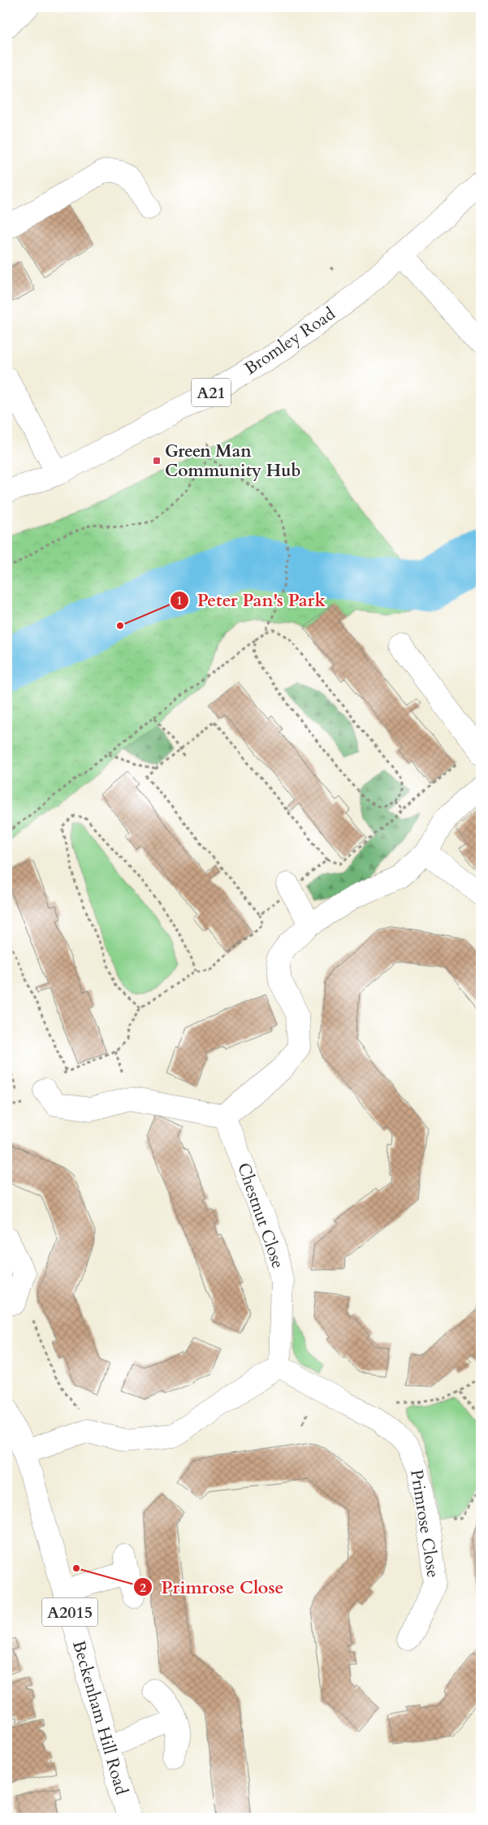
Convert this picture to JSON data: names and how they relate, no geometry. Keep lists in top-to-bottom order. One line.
{"streets":{"street":["Bromley Road","A21","Chestnut Close","Primrose Close","A2015","Beckenham Hill Road"]},"crossings":[["Chestnut Close","Primrose Close"]],"places":{"transit":["Green Man Community Hub"],"other":["Peter Pan's Park","Primrose Close"]}}
